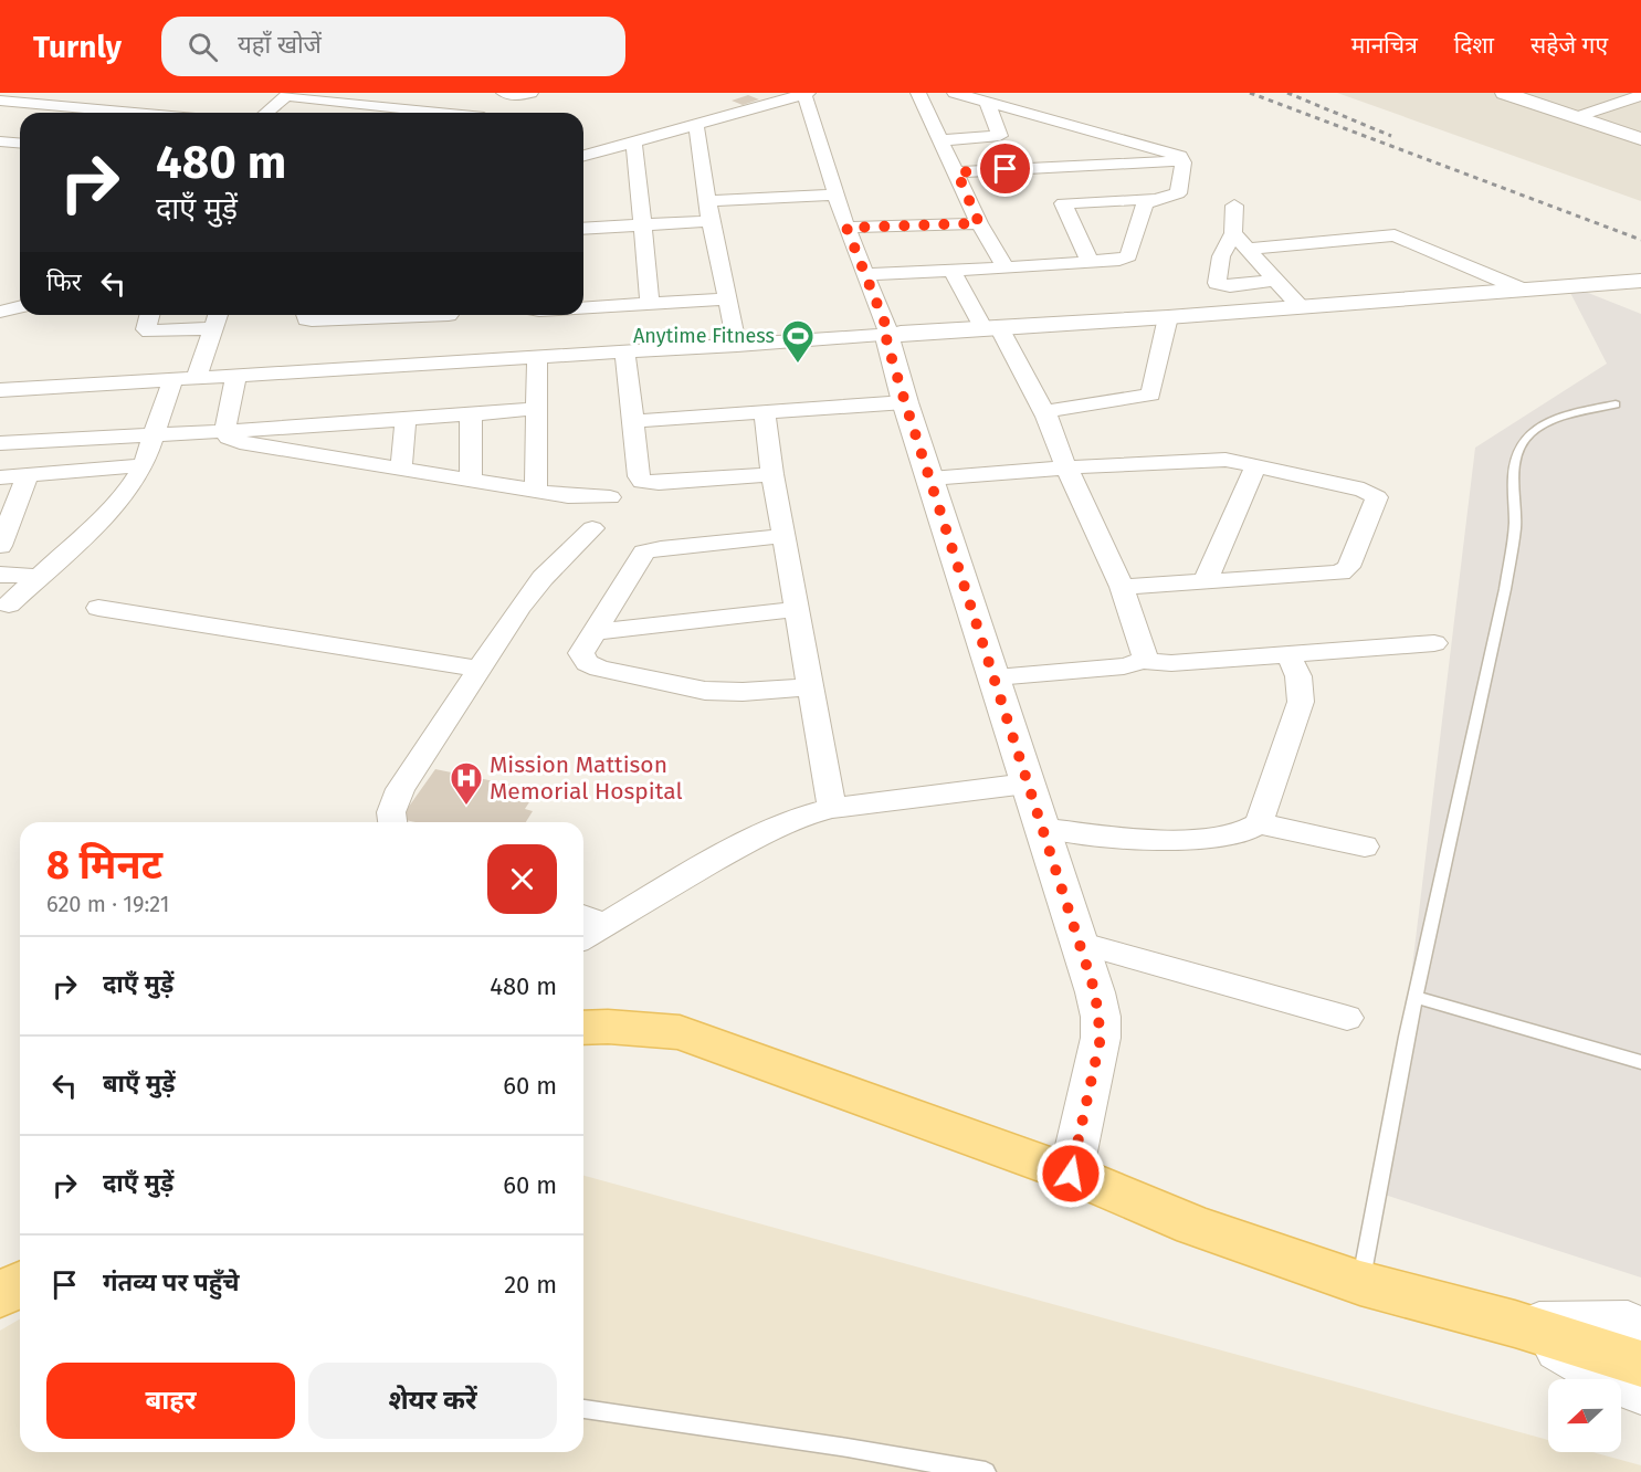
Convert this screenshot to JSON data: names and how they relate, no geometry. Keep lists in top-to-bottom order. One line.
{"places":{"sports":["Anytime Fitness"],"hospital":["Mission Mattison Memorial Hospital"]},"north":"left","page":{"header":"Turnly","search":"यहाँ खोजें","nav":["मानचित्र","दिशा","सहेजे गए"],"turn":["480 m","दाएँ मुड़ें"],"then":"फिर","heading":["8 मिनट","620 m · 19:21"],"list":[{"name":"दाएँ मुड़ें","value":"480 m"},{"name":"बाएँ मुड़ें","value":"60 m"},{"name":"दाएँ मुड़ें","value":"60 m"},{"name":"गंतव्य पर पहुँचे","value":"20 m"}],"buttons":["बाहर","शेयर करें"]}}
